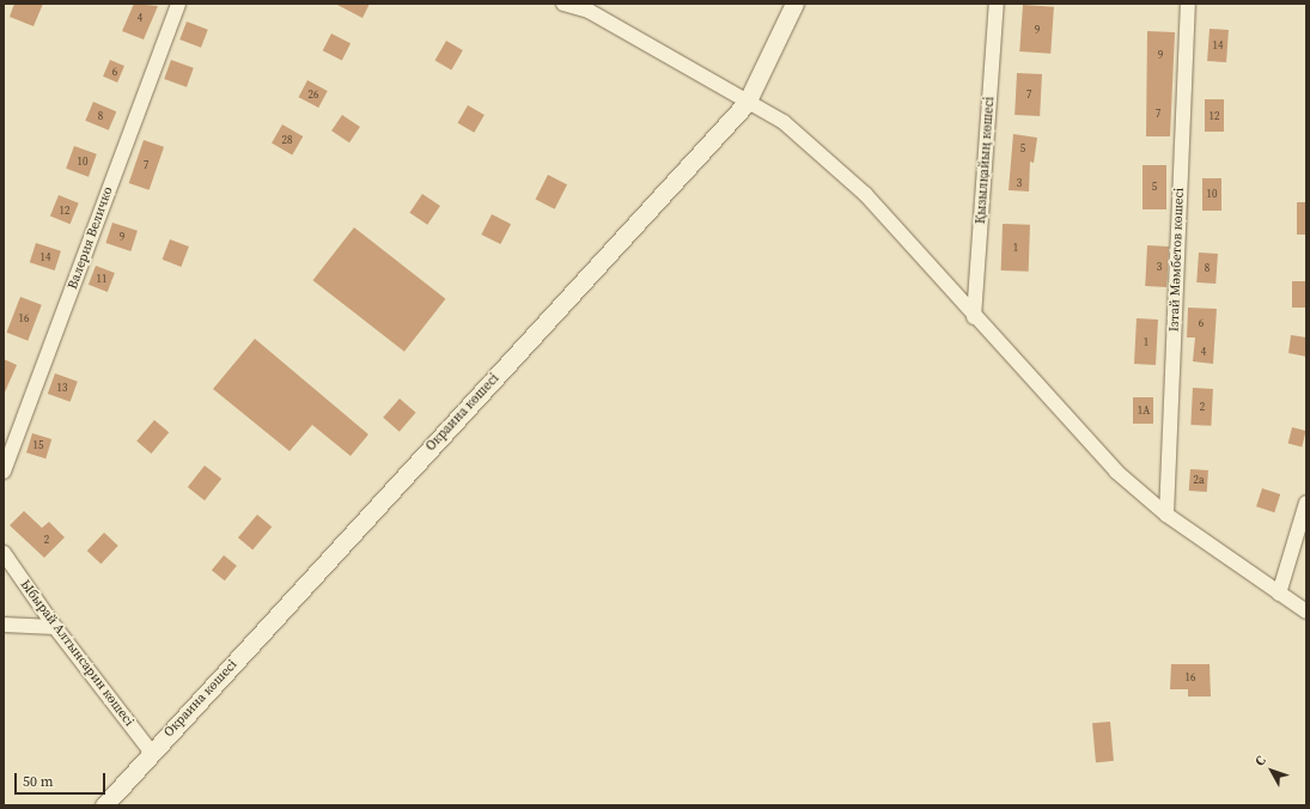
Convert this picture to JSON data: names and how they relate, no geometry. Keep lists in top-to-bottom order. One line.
{"streets":{"street":["Қызылқайың көшесі","Валерия Величко","Ізтай Мәмбетов көшесі","Окраина көшесі","Ыбырай Алтынсарин көшесі"]},"crossings":[["Окраина көшесі","Ыбырай Алтынсарин көшесі"]],"house_numbers":["4","9","14","9","6","26","7","7","8","12","28","5","10","7","3","5","10","12","9","1","14","3","8","11","16","6","1","4","13","2","1А","15","2а","2","16"],"scale_bar":"50 m","north":"top left"}
